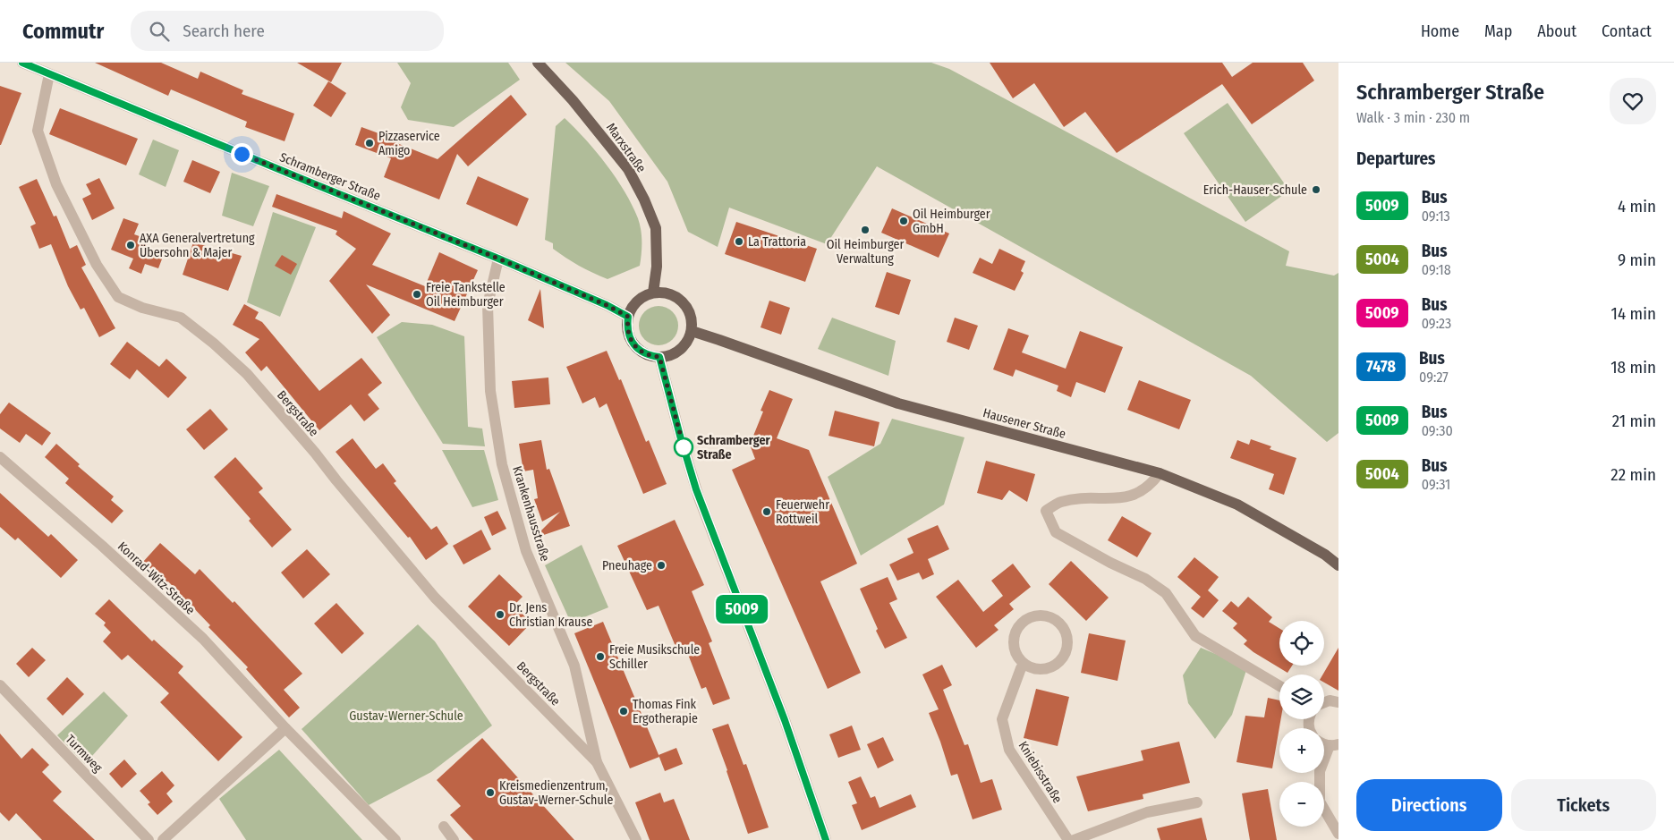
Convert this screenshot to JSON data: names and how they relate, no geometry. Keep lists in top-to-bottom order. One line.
{"streets":{"main road":["Marxstraße","Hausener Straße"],"street":["Schramberger Straße","Bergstraße","Krankenhausstraße","Konrad-Witz-Straße","Turmweg","Kniebisstraße"]},"crossings":[["Marxstraße","Schramberger Straße"],["Marxstraße","Hausener Straße"],["Schramberger Straße","Bergstraße"],["Schramberger Straße","Hausener Straße"],["Schramberger Straße","Krankenhausstraße"],["Bergstraße","Krankenhausstraße"]],"parks":["Gustav-Werner-Schule"],"places":["Pizzaservice Amigo","Erich-Hauser-Schule","Oil Heimburger GmbH","Oil Heimburger Verwaltung","La Trattoria","AXA Generalvertretung Übersohn & Majer","Freie Tankstelle Oil Heimburger","Schramberger Straße","Feuerwehr Rottweil","Pneuhage","Dr. Jens Christian Krause","Freie Musikschule Schiller","Thomas Fink Ergotherapie","Kreismedienzentrum, Gustav-Werner-Schule"],"lines":["bus line 5009"],"page":{"header":"Commutr","search":"Search here","nav":["Home","Map","About","Contact"],"on_map":"5009","heading":[["Schramberger Straße","Walk · 3 min · 230 m"],"Departures"],"list":[{"mark":"5009","name":"Bus","note":"09:13","value":"4 min"},{"mark":"5004","name":"Bus","note":"09:18","value":"9 min"},{"mark":"5009","name":"Bus","note":"09:23","value":"14 min"},{"mark":"7478","name":"Bus","note":"09:27","value":"18 min"},{"mark":"5009","name":"Bus","note":"09:30","value":"21 min"},{"mark":"5004","name":"Bus","note":"09:31","value":"22 min"}],"map_buttons":["+","−"],"buttons":["Directions","Tickets"]}}
